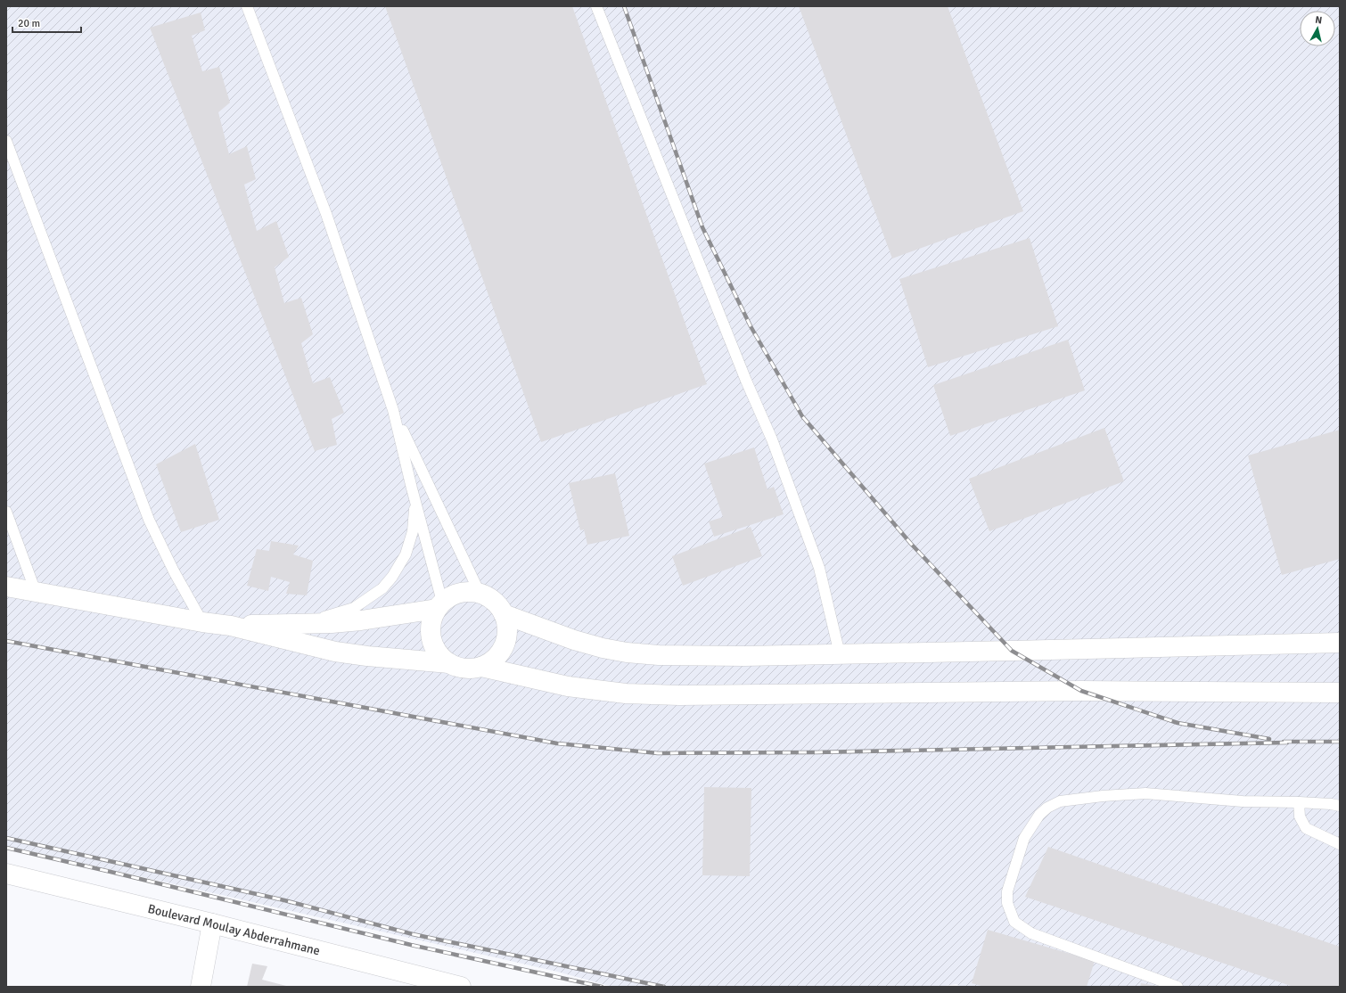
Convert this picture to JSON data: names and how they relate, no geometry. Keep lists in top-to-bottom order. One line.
{"streets":{"street":["Boulevard Moulay Abderrahmane"]},"scale_bar":"20 m","north":"top"}
